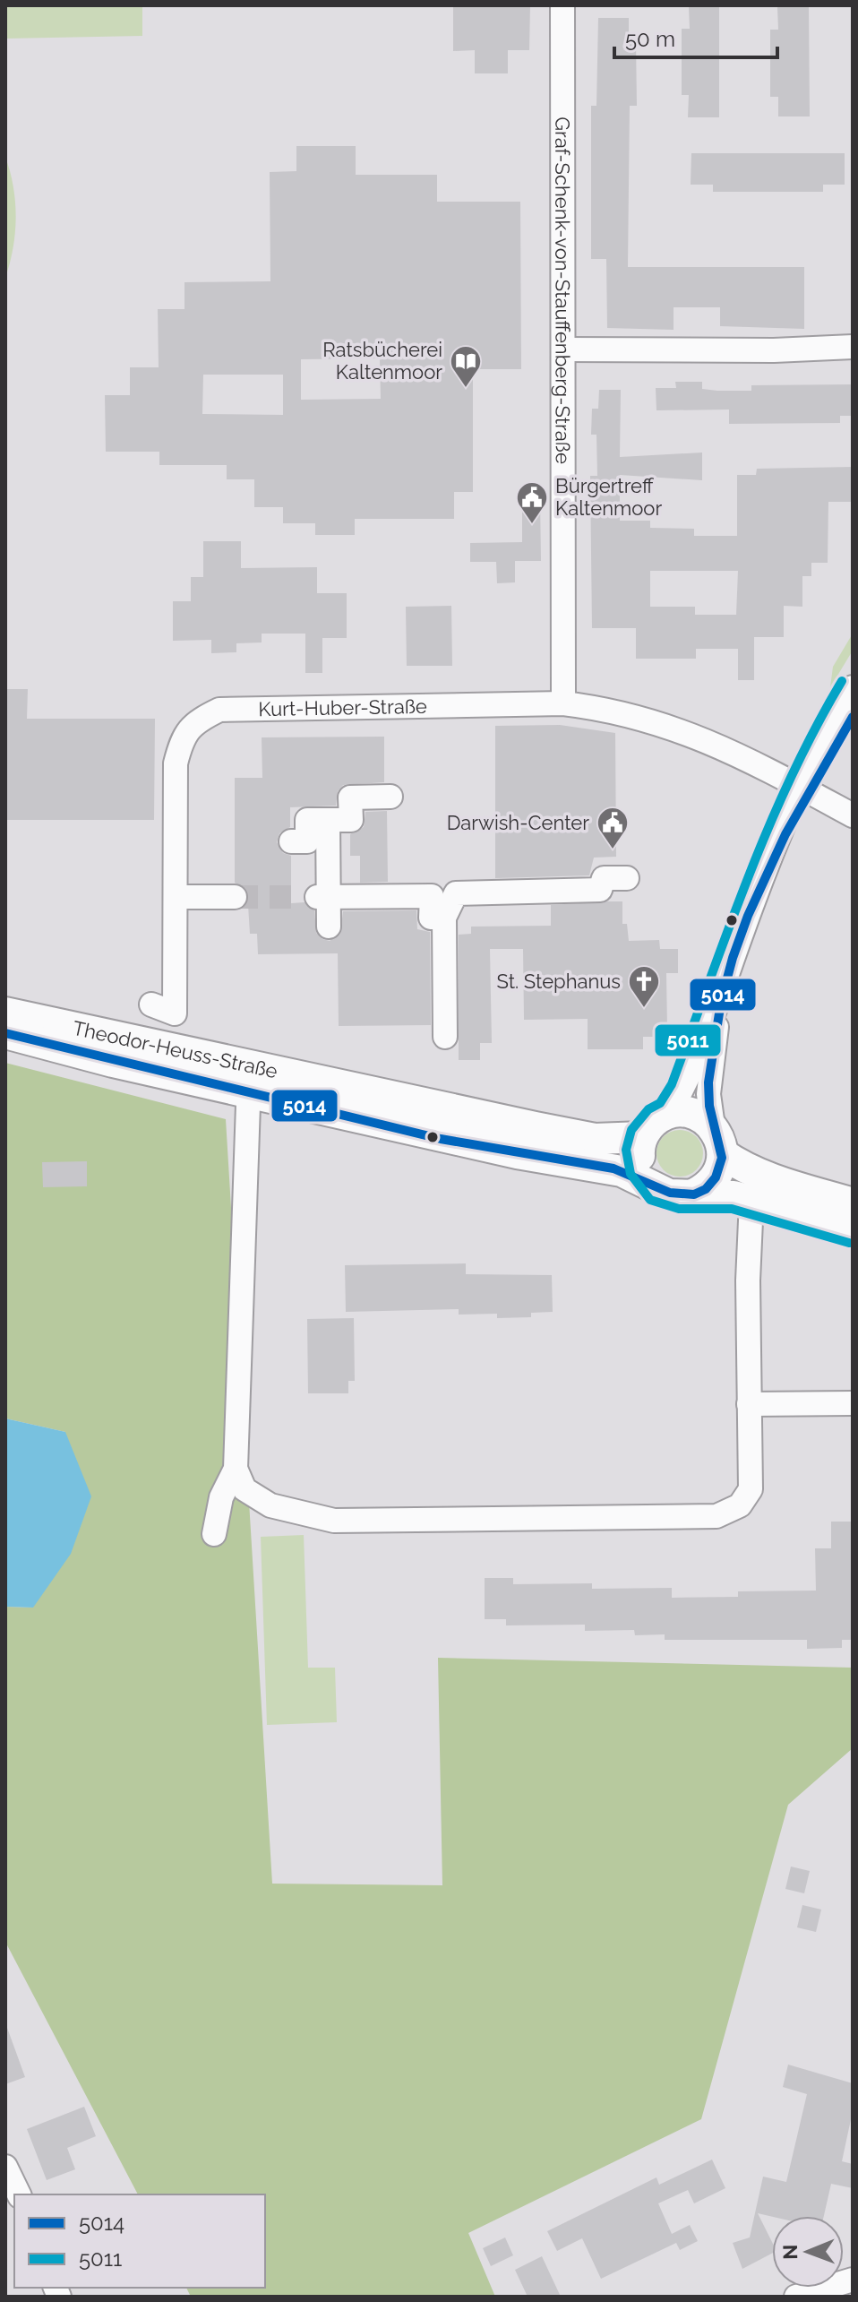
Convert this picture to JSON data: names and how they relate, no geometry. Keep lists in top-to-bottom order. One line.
{"streets":{"main road":["Theodor-Heuss-Straße"],"street":["Graf-Schenk-von-Stauffenberg-Straße","Kurt-Huber-Straße"]},"crossings":[["Graf-Schenk-von-Stauffenberg-Straße","Kurt-Huber-Straße"]],"places":{"library":["Ratsbücherei Kaltenmoor"],"public building":["Bürgertreff Kaltenmoor","Darwish-Center"],"church":["St. Stephanus"]},"lines":["transit line 5011","transit line 5014"],"legend":["5014","5011"],"scale_bar":"50 m","north":"left"}
